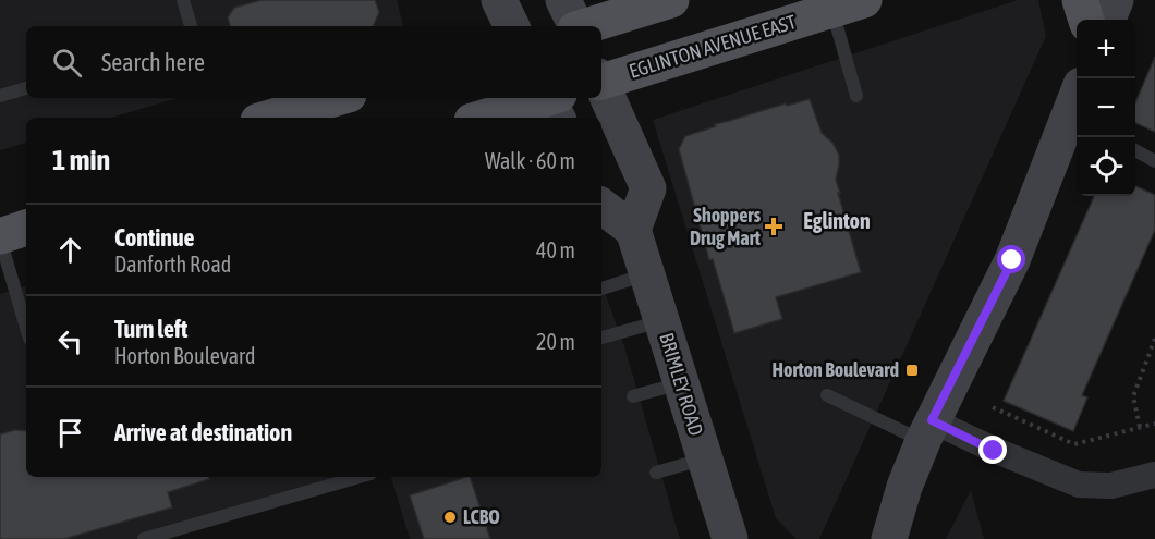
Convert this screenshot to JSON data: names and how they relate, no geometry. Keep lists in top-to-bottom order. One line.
{"streets":{"main road":["EGLINTON AVENUE EAST","BRIMLEY ROAD"]},"districts":["Eglinton"],"places":{"health":["Shoppers Drug Mart"],"transit":["Horton Boulevard"],"other":["LCBO"]},"page":{"map_buttons":["+","−"],"search":"Search here","heading":["1 min","Walk · 60 m"],"list":[["Continue","Danforth Road","40 m"],["Turn left","Horton Boulevard","20 m"],"Arrive at destination"]}}
